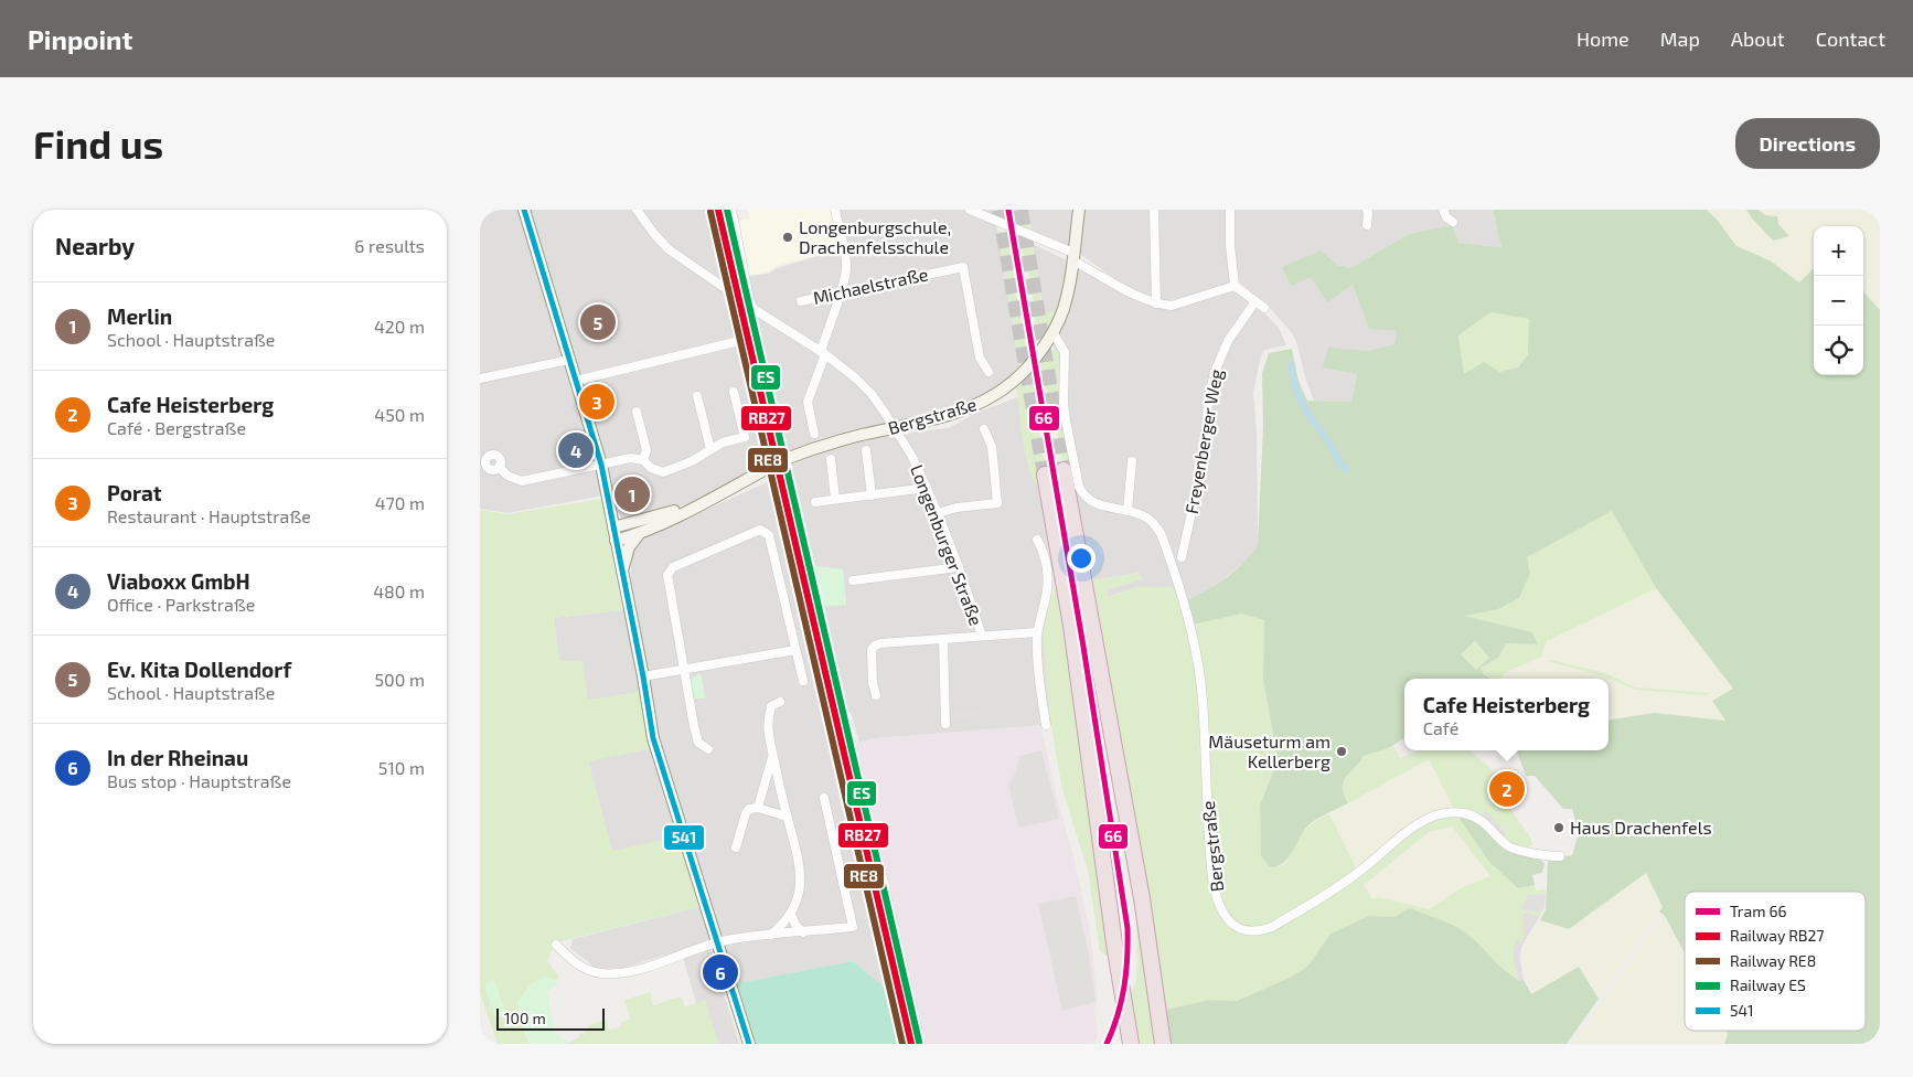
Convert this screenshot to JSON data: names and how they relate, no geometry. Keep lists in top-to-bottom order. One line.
{"streets":{"main road":["Bergstraße"],"street":["Michaelstraße","Freyenberger Weg","Longenburger Straße"]},"crossings":[["Bergstraße","Longenburger Straße"]],"places":["Longenburgschule, Drachenfelsschule","Mäuseturm am Kellerberg","Haus Drachenfels"],"lines":["tram line 66","rail line RB27","rail line ES","transit line 541","rail line RE8"],"legend":["Tram 66","Railway RB27","Railway RE8","Railway ES","541"],"scale_bar":"100 m","page":{"header":"Pinpoint","nav":["Home","Map","About","Contact"],"buttons":"Directions","title":"Find us","heading":["Nearby","6 results"],"map_buttons":["+","−"],"list":[{"mark":"1","name":"Merlin","note":"School · Hauptstraße","value":"420 m"},{"mark":"2","name":"Cafe Heisterberg","note":"Café · Bergstraße","value":"450 m"},{"mark":"3","name":"Porat","note":"Restaurant · Hauptstraße","value":"470 m"},{"mark":"4","name":"Viaboxx GmbH","note":"Office · Parkstraße","value":"480 m"},{"mark":"5","name":"Ev. Kita Dollendorf","note":"School · Hauptstraße","value":"500 m"},{"mark":"6","name":"In der Rheinau","note":"Bus stop · Hauptstraße","value":"510 m"}],"pins":["5","3","4","1","2","6"],"popup":["Cafe Heisterberg","Café"],"scale":"100 m"}}
